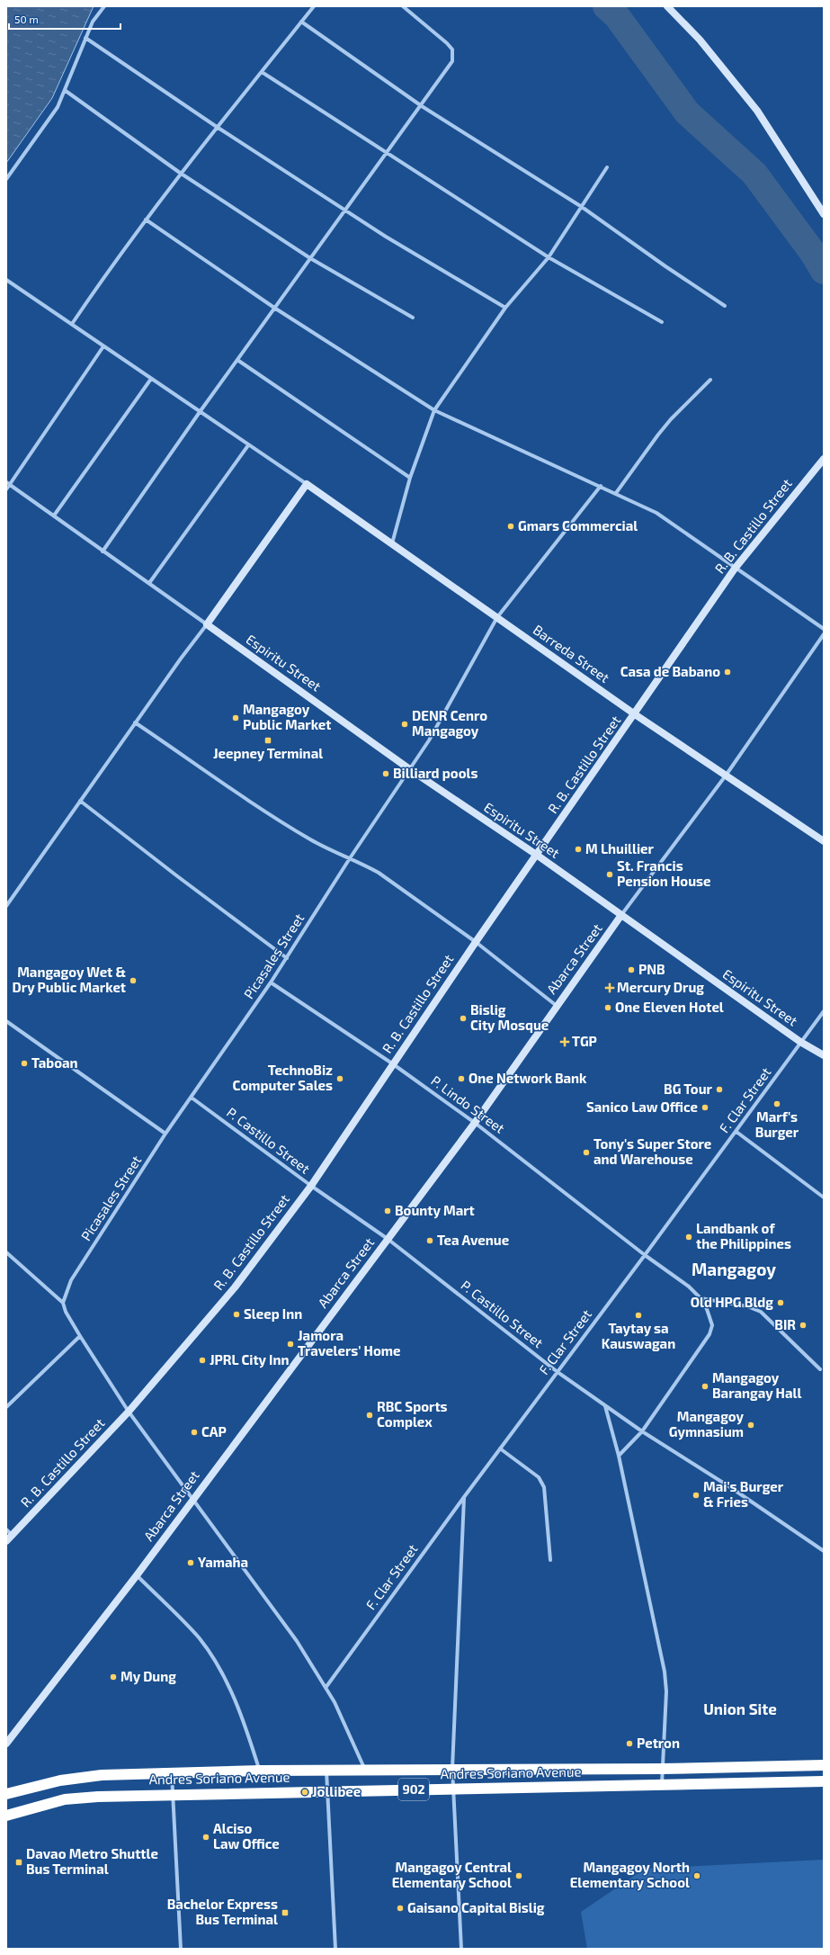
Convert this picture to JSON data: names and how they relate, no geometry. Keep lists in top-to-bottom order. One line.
{"streets":{"highway":["Andres Soriano Avenue","902"],"street":["R. B. Castillo Street","Barreda Street","Espiritu Street","Picasales Street","Abarca Street","F. Clar Street","P. Lindo Street","P. Castillo Street"]},"crossings":[["R. B. Castillo Street","Barreda Street"],["R. B. Castillo Street","Espiritu Street"],["R. B. Castillo Street","P. Lindo Street"],["R. B. Castillo Street","P. Castillo Street"],["Barreda Street","Picasales Street"],["Espiritu Street","Picasales Street"],["Espiritu Street","Abarca Street"],["Espiritu Street","F. Clar Street"],["Picasales Street","P. Lindo Street"],["Picasales Street","P. Castillo Street"],["Abarca Street","P. Lindo Street"],["Abarca Street","P. Castillo Street"],["F. Clar Street","P. Lindo Street"],["F. Clar Street","P. Castillo Street"],["P. Lindo Street","P. Castillo Street"]],"districts":["Mangagoy","Union Site"],"places":{"other":["Gmars Commercial","Casa de Babano","Mangagoy Public Market","DENR Cenro Mangagoy","Billiard pools","M Lhuillier","St. Francis Pension House","PNB","Mangagoy Wet & Dry Public Market","One Eleven Hotel","Bislig City Mosque","Taboan","TechnoBiz Computer Sales","One Network Bank","BG Tour","Marf's Burger","Sanico Law Office","Tony's Super Store and Warehouse","Bounty Mart","Landbank of the Philippines","Tea Avenue","Old HPG Bldg","Sleep Inn","Taytay sa Kauswagan","BIR","Jamora Travelers' Home","JPRL City Inn","Mangagoy Barangay Hall","RBC Sports Complex","Mangagoy Gymnasium","CAP","Mai's Burger & Fries","Yamaha","My Dung","Petron","Jollibee","Alciso Law Office","Mangagoy Central Elementary School","Mangagoy North Elementary School","Gaisano Capital Bislig"],"transit":["Jeepney Terminal","Davao Metro Shuttle Bus Terminal","Bachelor Express Bus Terminal"],"health":["Mercury Drug","TGP"]},"scale_bar":"50 m"}
